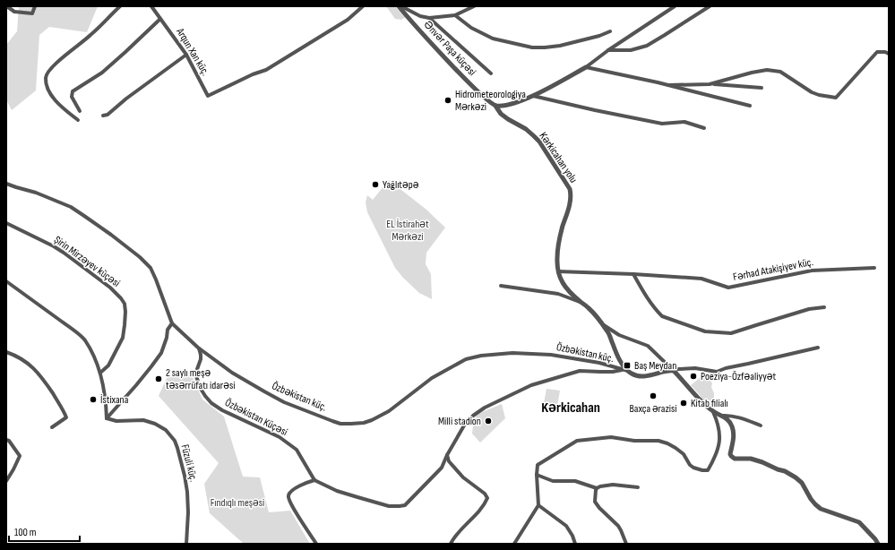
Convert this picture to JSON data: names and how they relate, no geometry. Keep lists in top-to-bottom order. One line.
{"streets":{"street":["Ənvər Paşa küçəsi","Arqun Xan küç.","Kərkicahan yolu","Şirin Mirzəyev küçəsi","Fərhad Atakişiyev küç.","Özbəkistan küç.","Özbəkistan Küçəsi","Füzuli küç."]},"crossings":[["Ənvər Paşa küçəsi","Kərkicahan yolu"],["Kərkicahan yolu","Fərhad Atakişiyev küç."],["Kərkicahan yolu","Özbəkistan küç."],["Özbəkistan küç.","Özbəkistan Küçəsi"]],"districts":["Kərkicahan"],"parks":["EL İstirahət Mərkəzi","Fındıqlı meşəsi"],"places":{"other":["Hidrometeorologiya Mərkəzi","Yağlıtəpə","Poeziya-Özfəaliyyət","2 saylı meşə təsərrüfatı idarəsi","Baxça ərazisi","İstixana","Kitab filialı","Milli stadion"],"transit":["Baş Meydan"]},"scale_bar":"100 m"}
